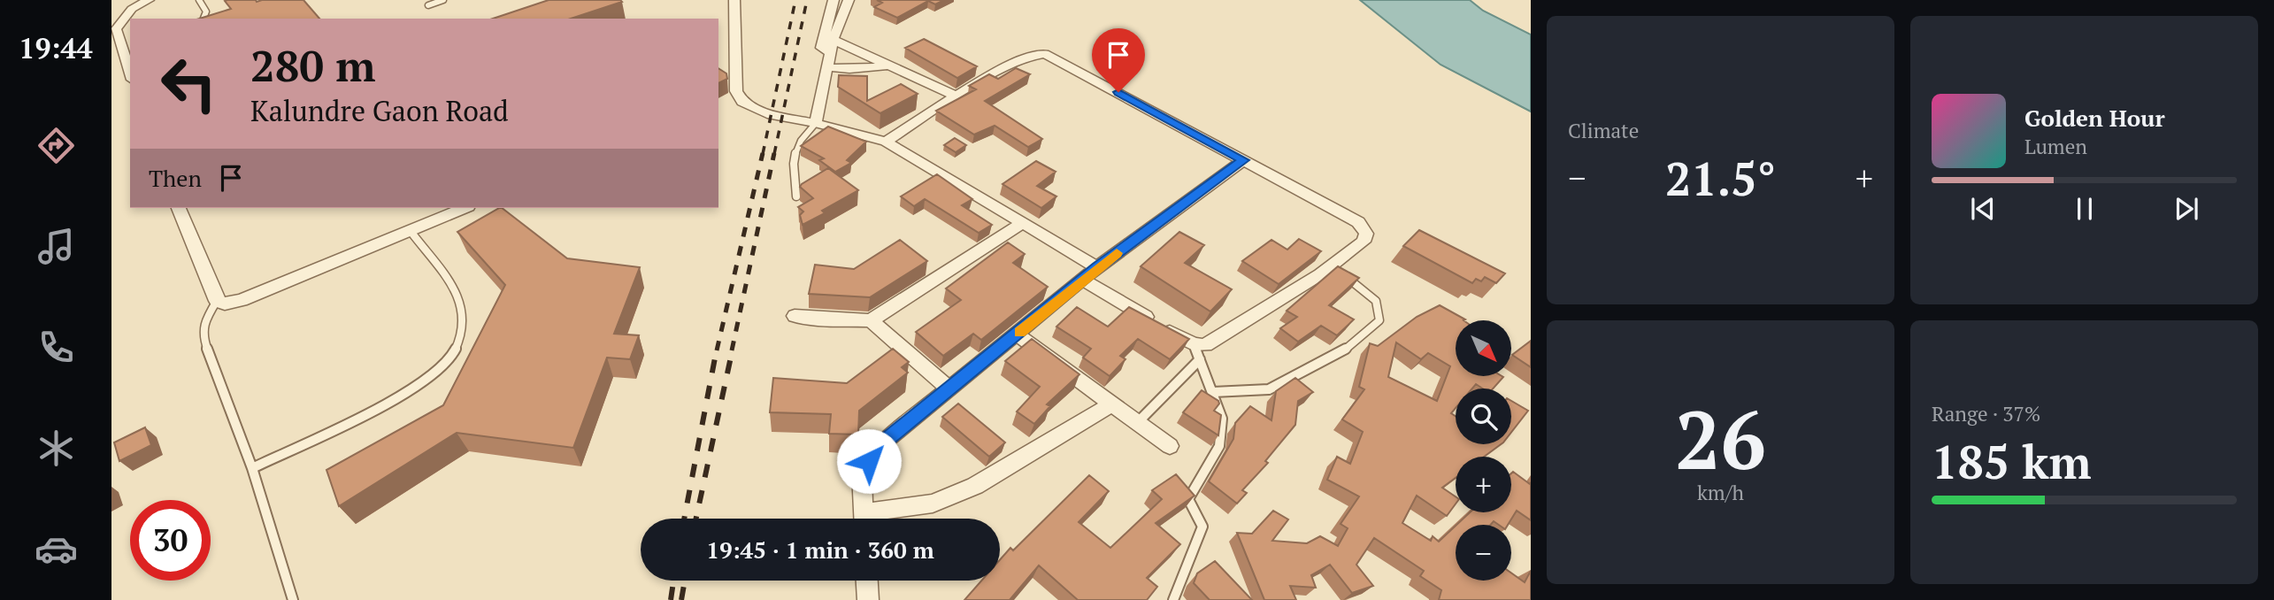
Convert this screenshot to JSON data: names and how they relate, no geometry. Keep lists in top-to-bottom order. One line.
{"north":"bottom right","page":{"tabs":"19:44","tile":["Climate",["26","km/h"],["Range · 37%","185 km"]],"turn":["280 m","Kalundre Gaon Road"],"song":["Golden Hour","Lumen"],"then":"Then","heat":["−","21.5°","+"],"map_buttons":["+","−"],"limit":"30","trip":"19:45 · 1 min · 360 m"}}
